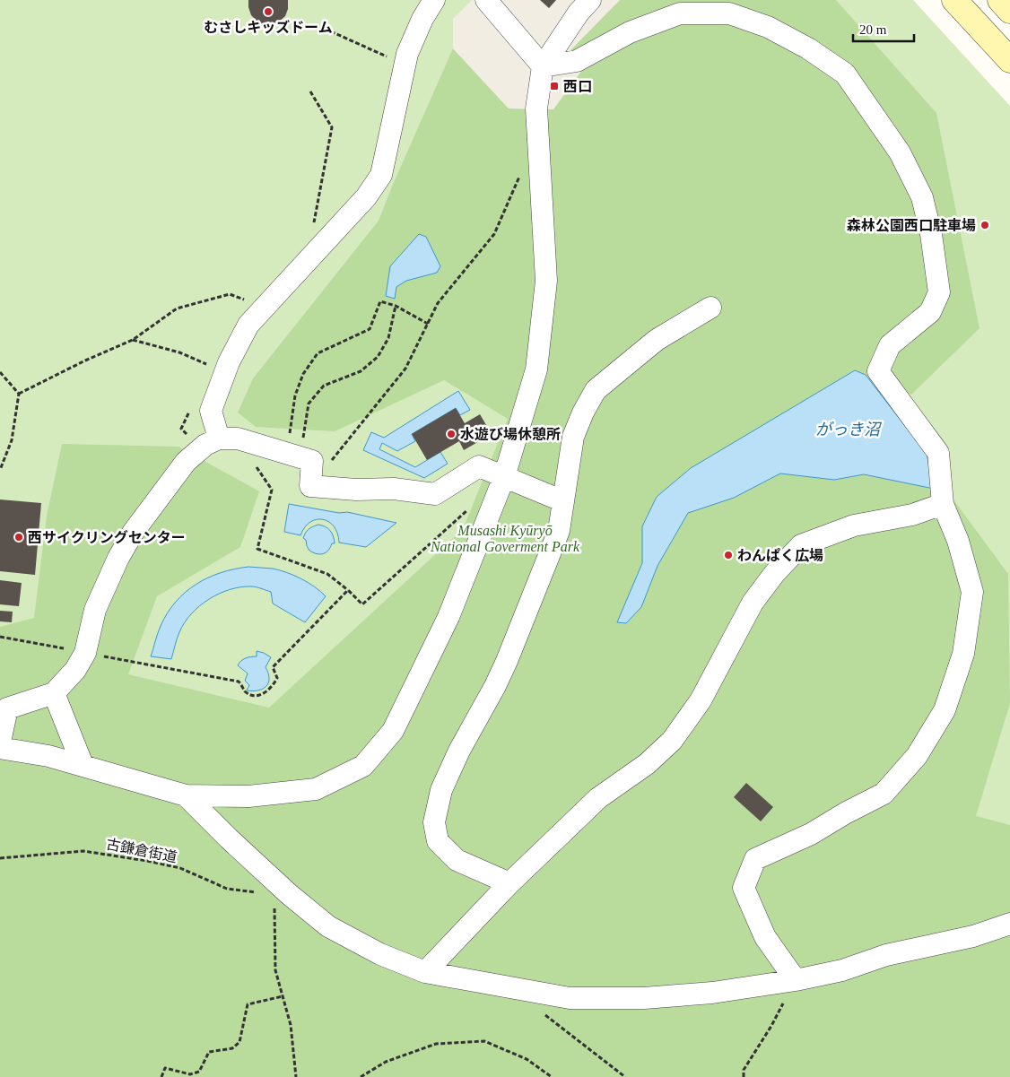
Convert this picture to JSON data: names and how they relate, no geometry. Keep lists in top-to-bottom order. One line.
{"streets":{"path":["古鎌倉街道"]},"water":["がっき沼"],"parks":["Musashi Kyūryō National Goverment Park"],"places":{"other":["むさしキッズドーム","森林公園西口駐車場","水遊び場休憩所","西サイクリングセンター","わんぱく広場"],"transit":["西口"]},"scale_bar":"20 m"}
